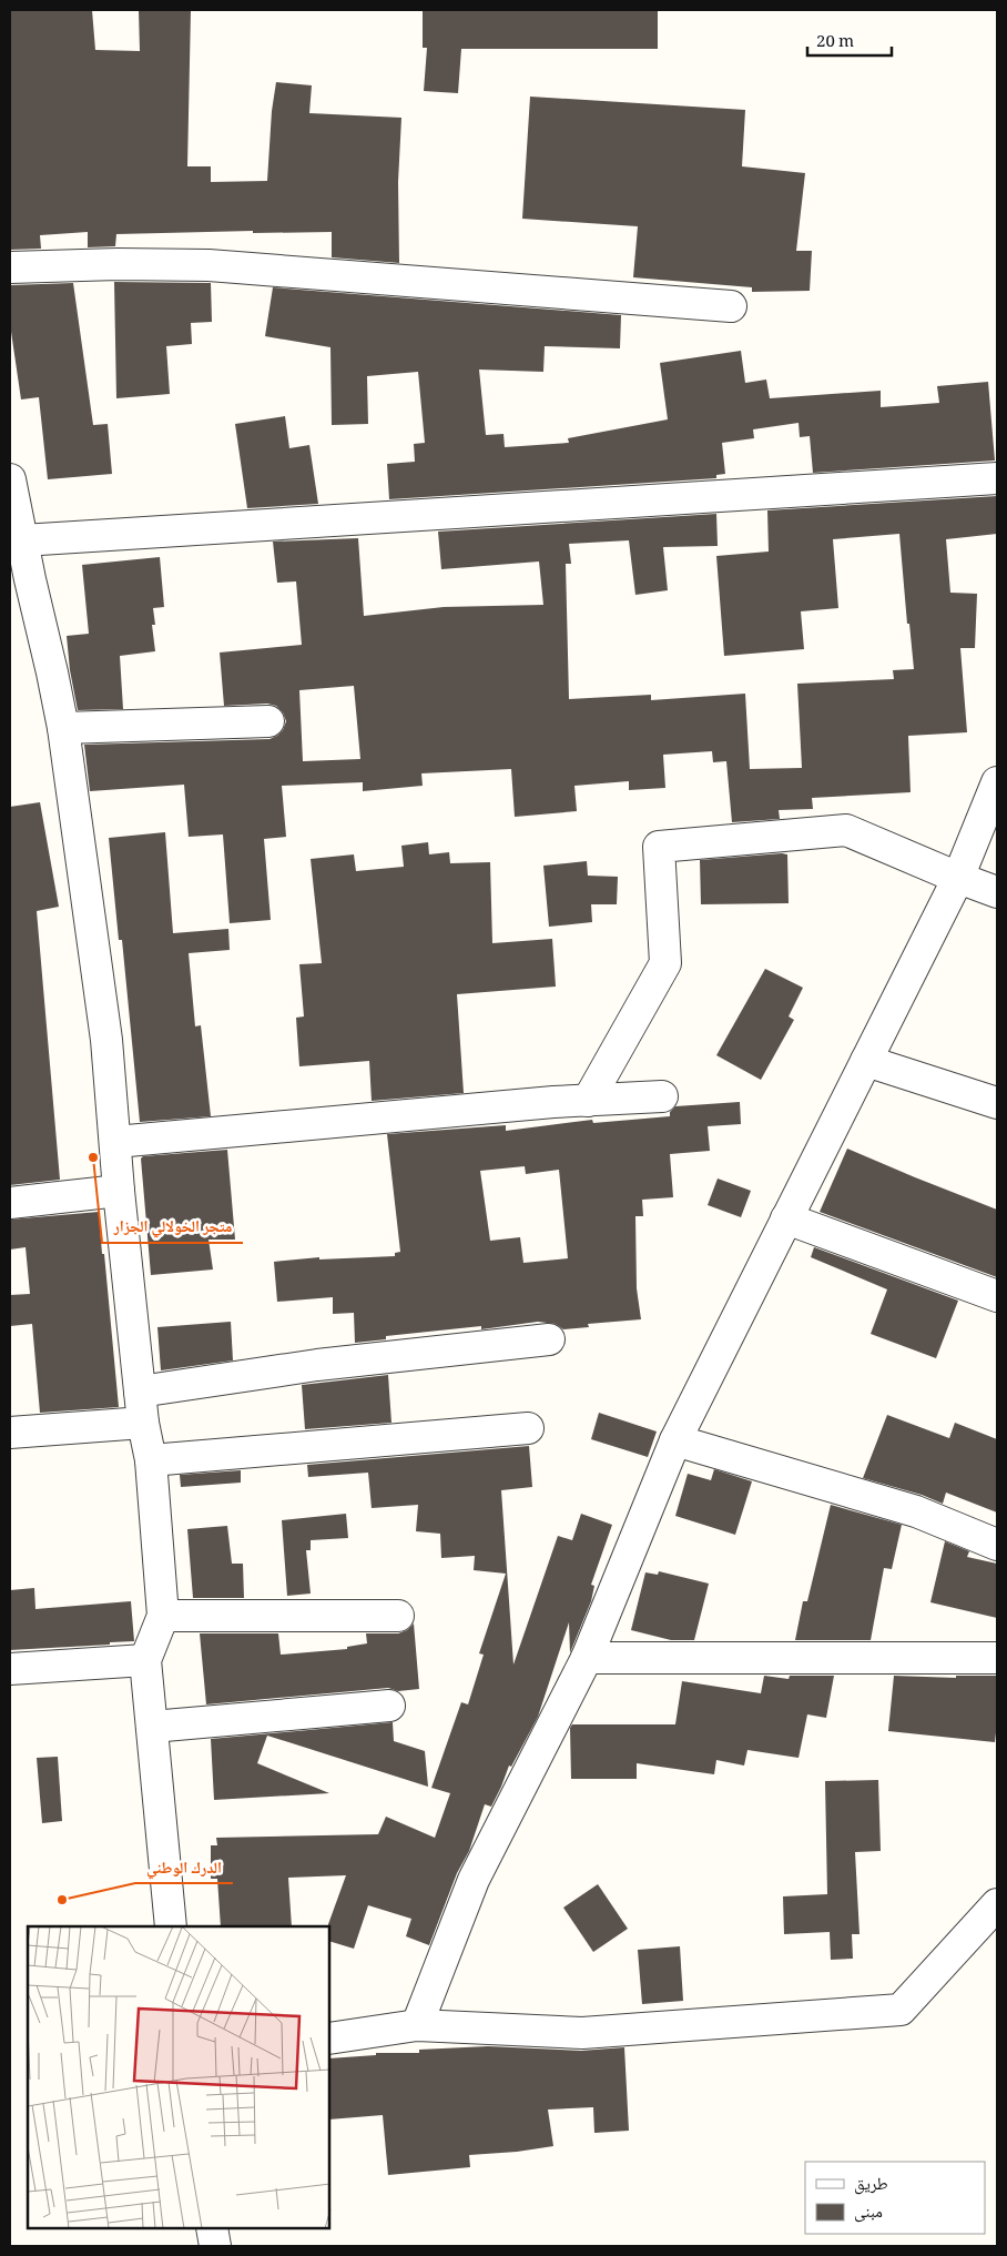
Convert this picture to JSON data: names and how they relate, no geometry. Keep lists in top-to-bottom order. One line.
{"places":["متجر الخولالي الجزار","الدرك الوطني"],"legend":["طريق","مبنى"],"scale_bar":"20 m"}
